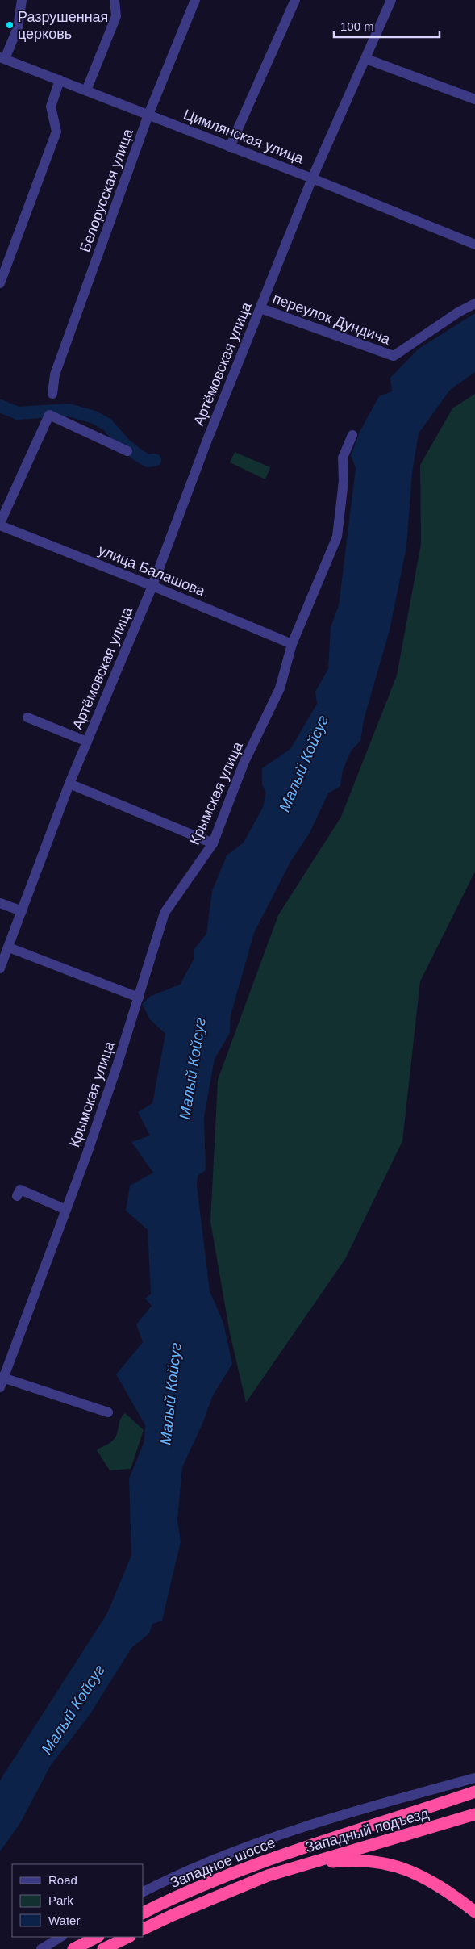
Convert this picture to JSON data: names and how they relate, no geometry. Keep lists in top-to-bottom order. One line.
{"streets":{"highway":["Западный подъезд","Западное шоссе"],"street":["Цимлянская улица","Белорусская улица","переулок Дундича","Артёмовская улица","улица Балашова","Крымская улица"]},"crossings":[["Цимлянская улица","Белорусская улица"],["Цимлянская улица","Артёмовская улица"],["переулок Дундича","Артёмовская улица"],["Артёмовская улица","улица Балашова"],["улица Балашова","Крымская улица"],["Западный подъезд","Западное шоссе"]],"water":["Малый Койсуг"],"places":["Разрушенная церковь"],"legend":["Road","Park","Water"],"scale_bar":"100 m"}
